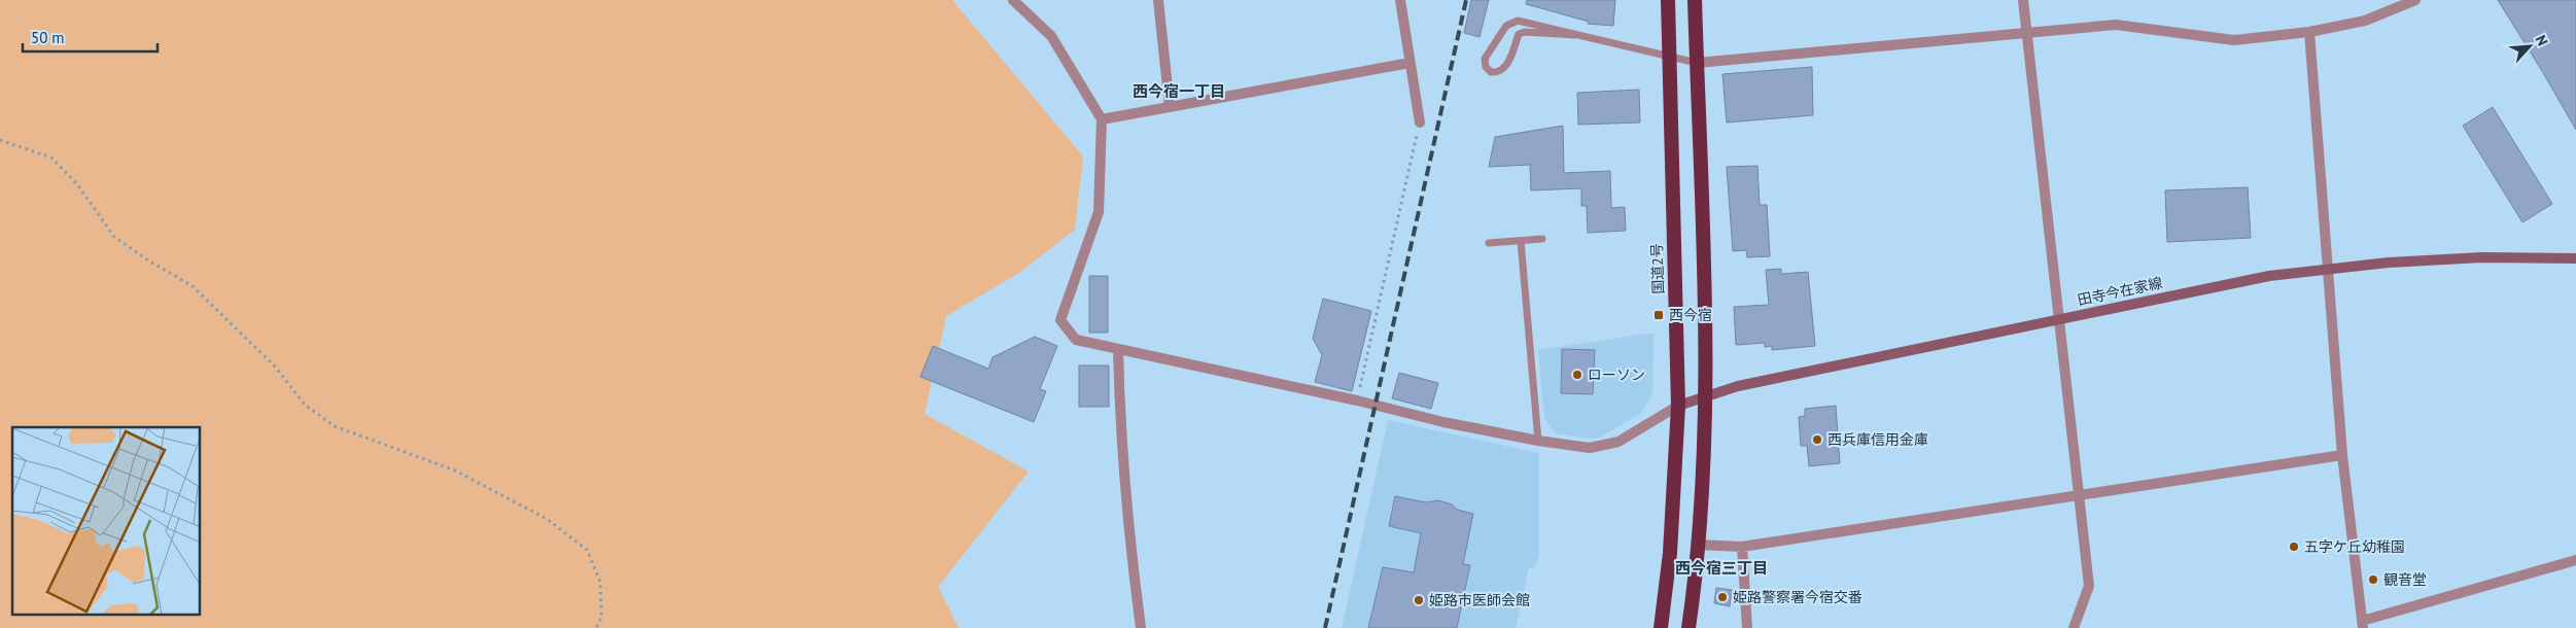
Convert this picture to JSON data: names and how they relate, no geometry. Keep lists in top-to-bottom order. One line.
{"streets":{"highway":["国道2号"],"main road":["田寺今在家線"]},"crossings":[["国道2号","田寺今在家線"]],"districts":["西今宿一丁目","西今宿三丁目"],"places":{"transit":["西今宿"],"other":["ローソン","西兵庫信用金庫","五字ケ丘幼稚園","観音堂","姫路警察署今宿交番","姫路市医師会館"]},"scale_bar":"50 m","north":"top right"}
